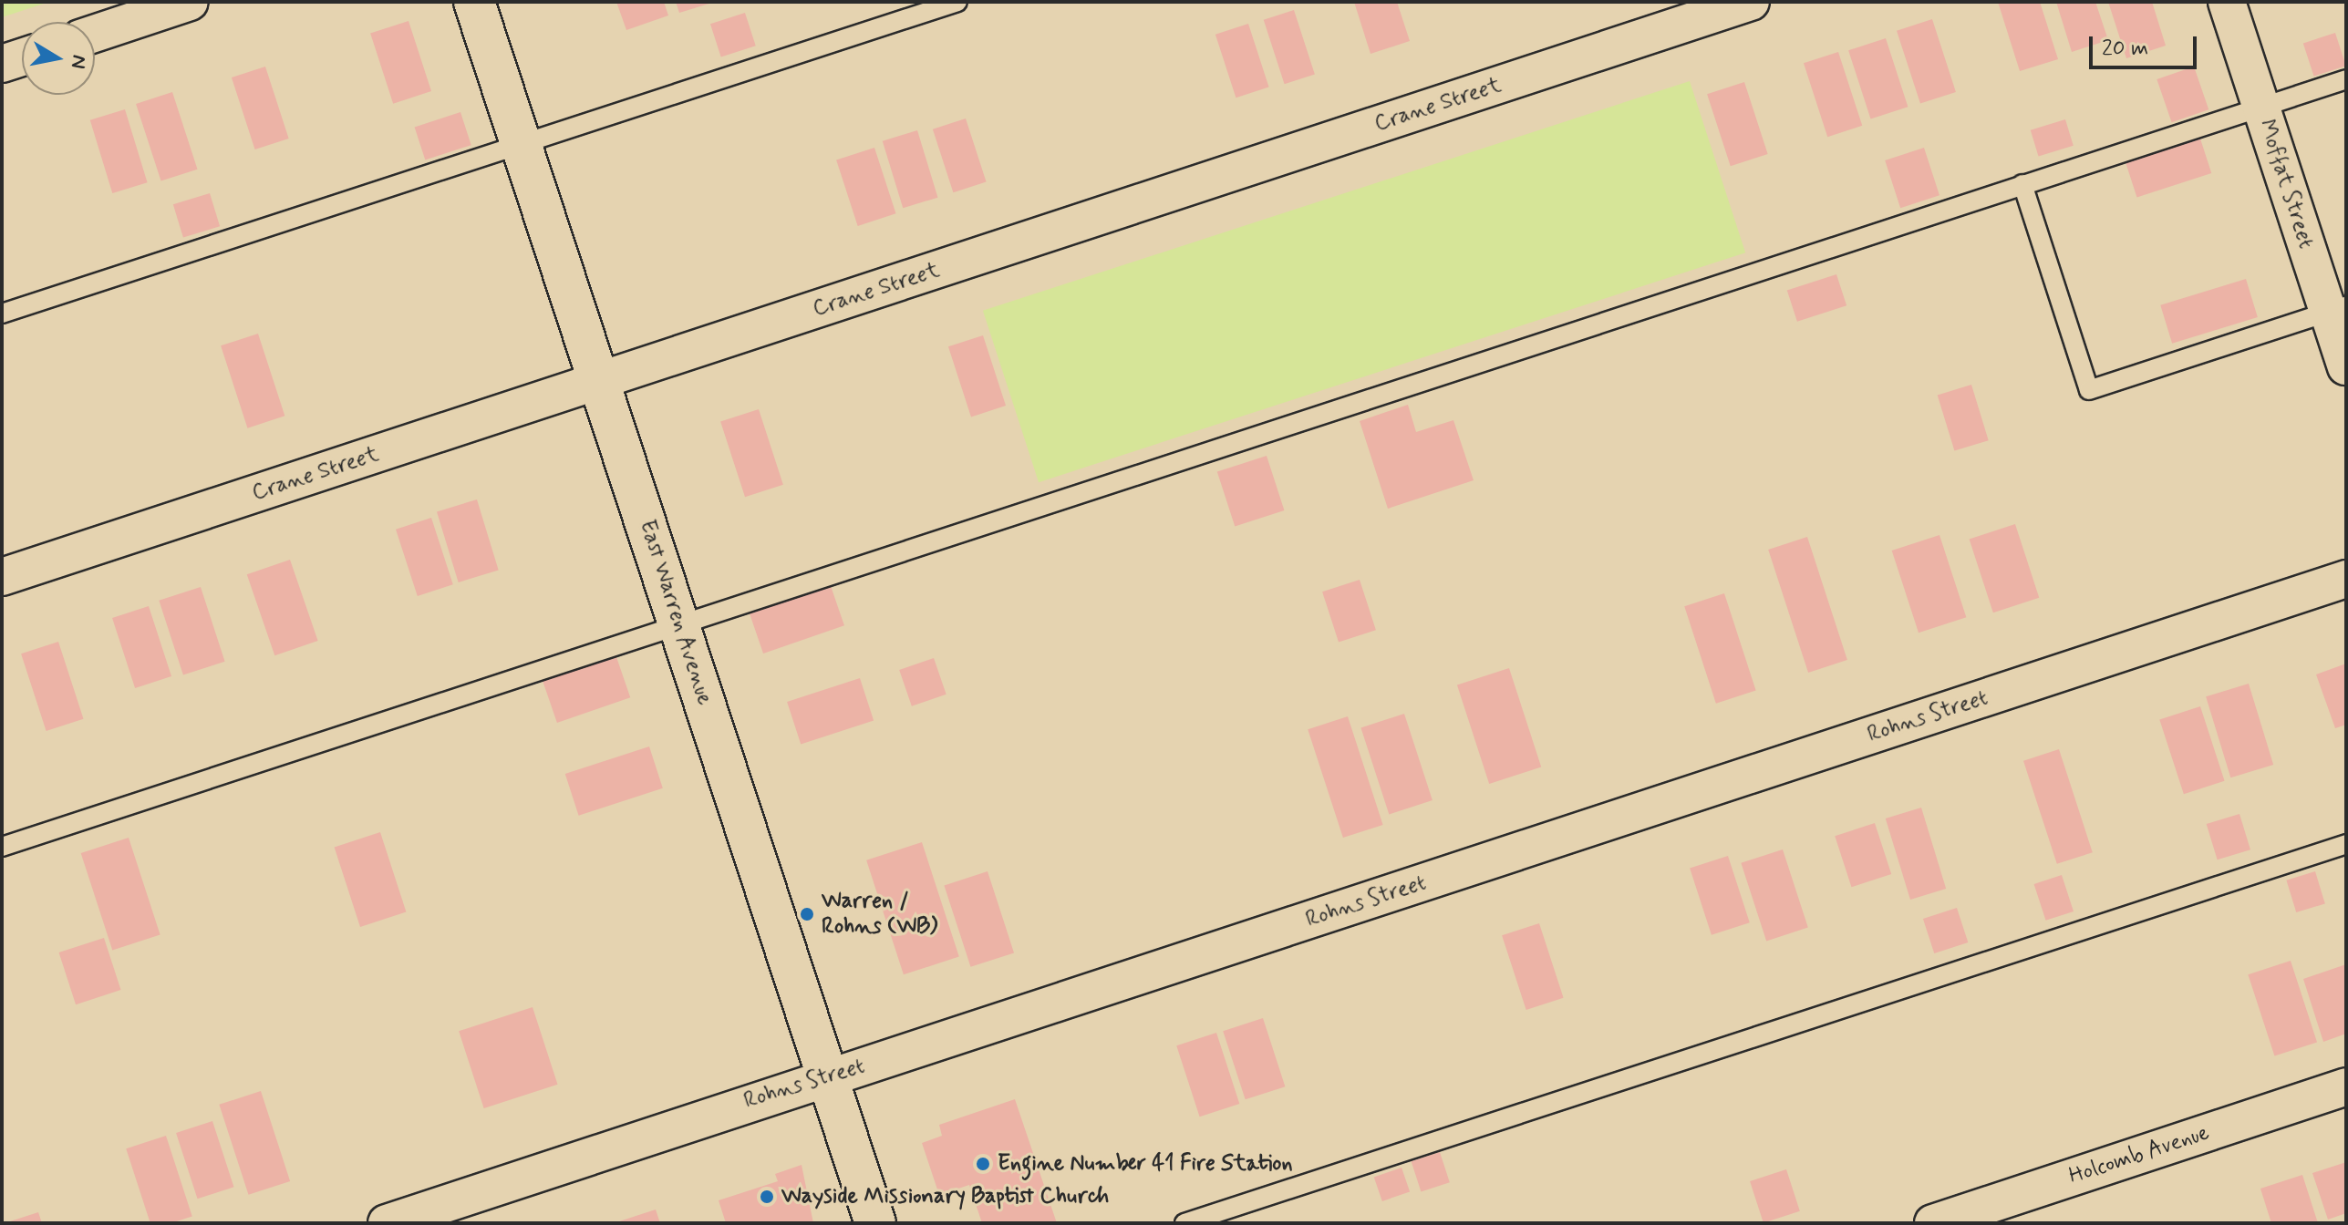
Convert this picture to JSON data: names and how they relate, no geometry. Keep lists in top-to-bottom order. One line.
{"streets":{"main road":["East Warren Avenue"],"street":["Crane Street","Moffat Street","Rohns Street","Holcomb Avenue"]},"crossings":[["Crane Street","East Warren Avenue"],["East Warren Avenue","Rohns Street"]],"places":["Warren / Rohns (WB)","Engine Number 41 Fire Station","Wayside Missionary Baptist Church"],"scale_bar":"20 m","north":"right"}
